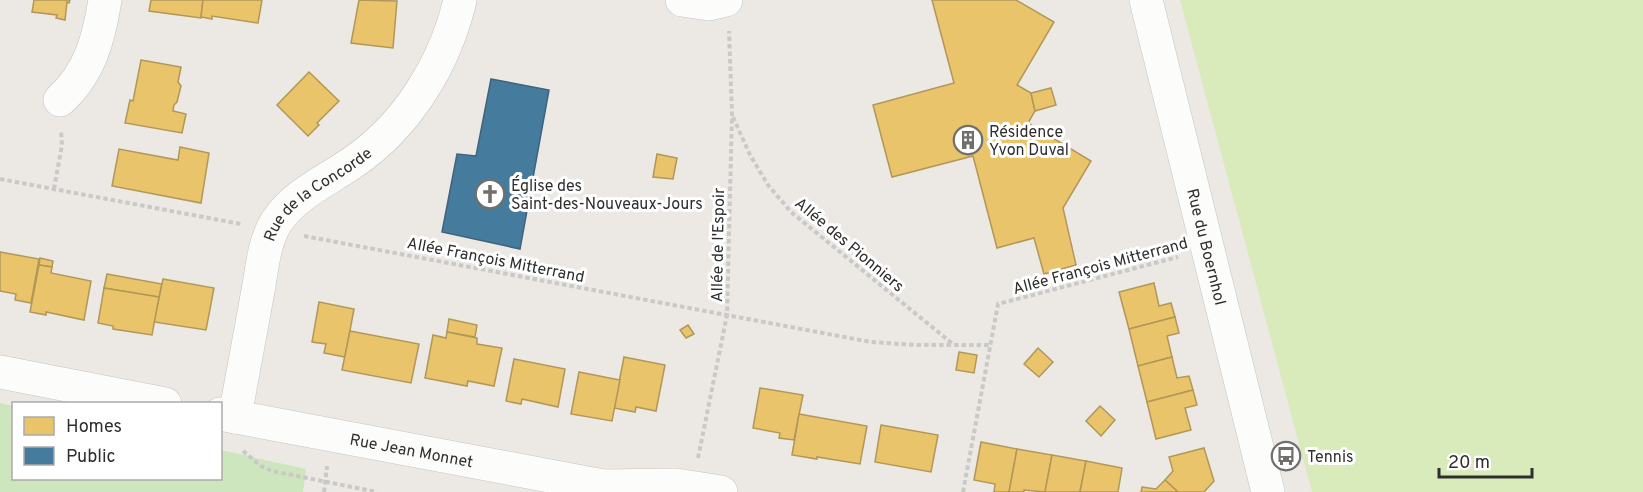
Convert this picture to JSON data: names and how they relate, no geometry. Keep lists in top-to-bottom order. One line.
{"streets":{"street":["Rue de la Concorde","Rue du Boernhol","Rue Jean Monnet"],"path":["Allée des Pionniers","Allée de l'Espoir","Allée François Mitterrand"]},"crossings":[["Rue de la Concorde","Allée François Mitterrand"],["Rue de la Concorde","Rue Jean Monnet"],["Allée des Pionniers","Allée de l'Espoir"],["Allée des Pionniers","Allée François Mitterrand"],["Allée de l'Espoir","Allée François Mitterrand"],["Allée de l'Espoir","Rue Jean Monnet"],["Rue du Boernhol","Allée François Mitterrand"]],"places":{"building":["Résidence Yvon Duval"],"church":["Église des Saint-des-Nouveaux-Jours"],"bus stop":["Tennis"]},"legend":["Homes","Public"],"scale_bar":"20 m"}
